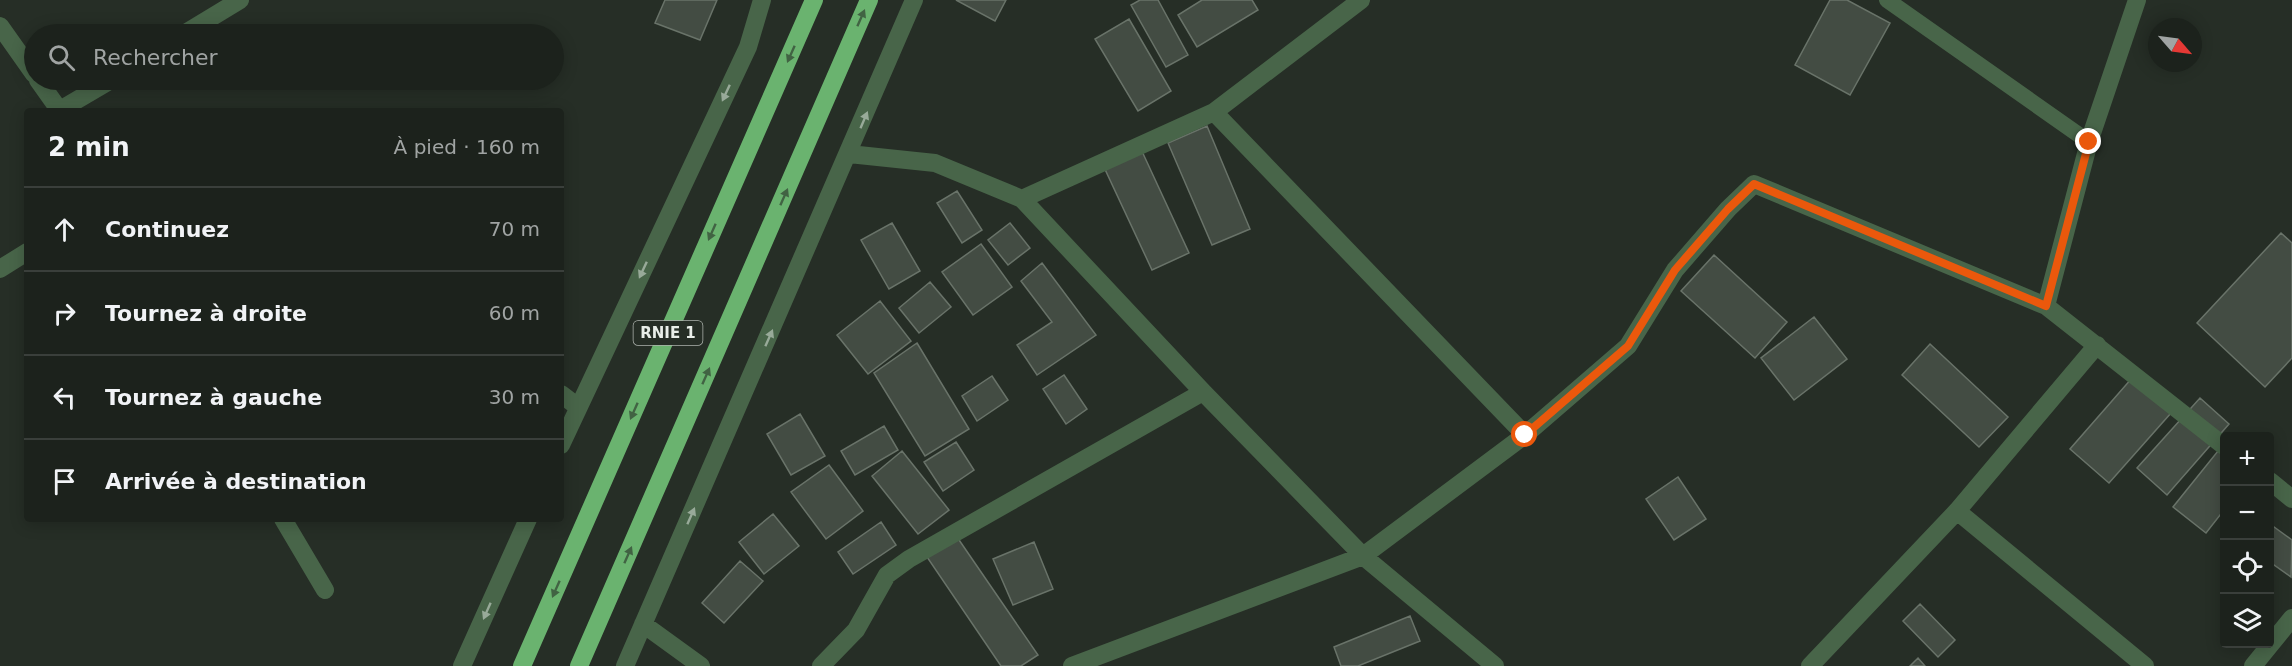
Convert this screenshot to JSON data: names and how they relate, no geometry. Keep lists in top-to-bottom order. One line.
{"streets":{"highway":["RNIE 1"]},"north":"bottom right","page":{"search":"Rechercher","heading":["2 min","À pied · 160 m"],"list":[["Continuez","70 m"],["Tournez à droite","60 m"],["Tournez à gauche","30 m"],"Arrivée à destination"],"map_buttons":["+","−"]}}
